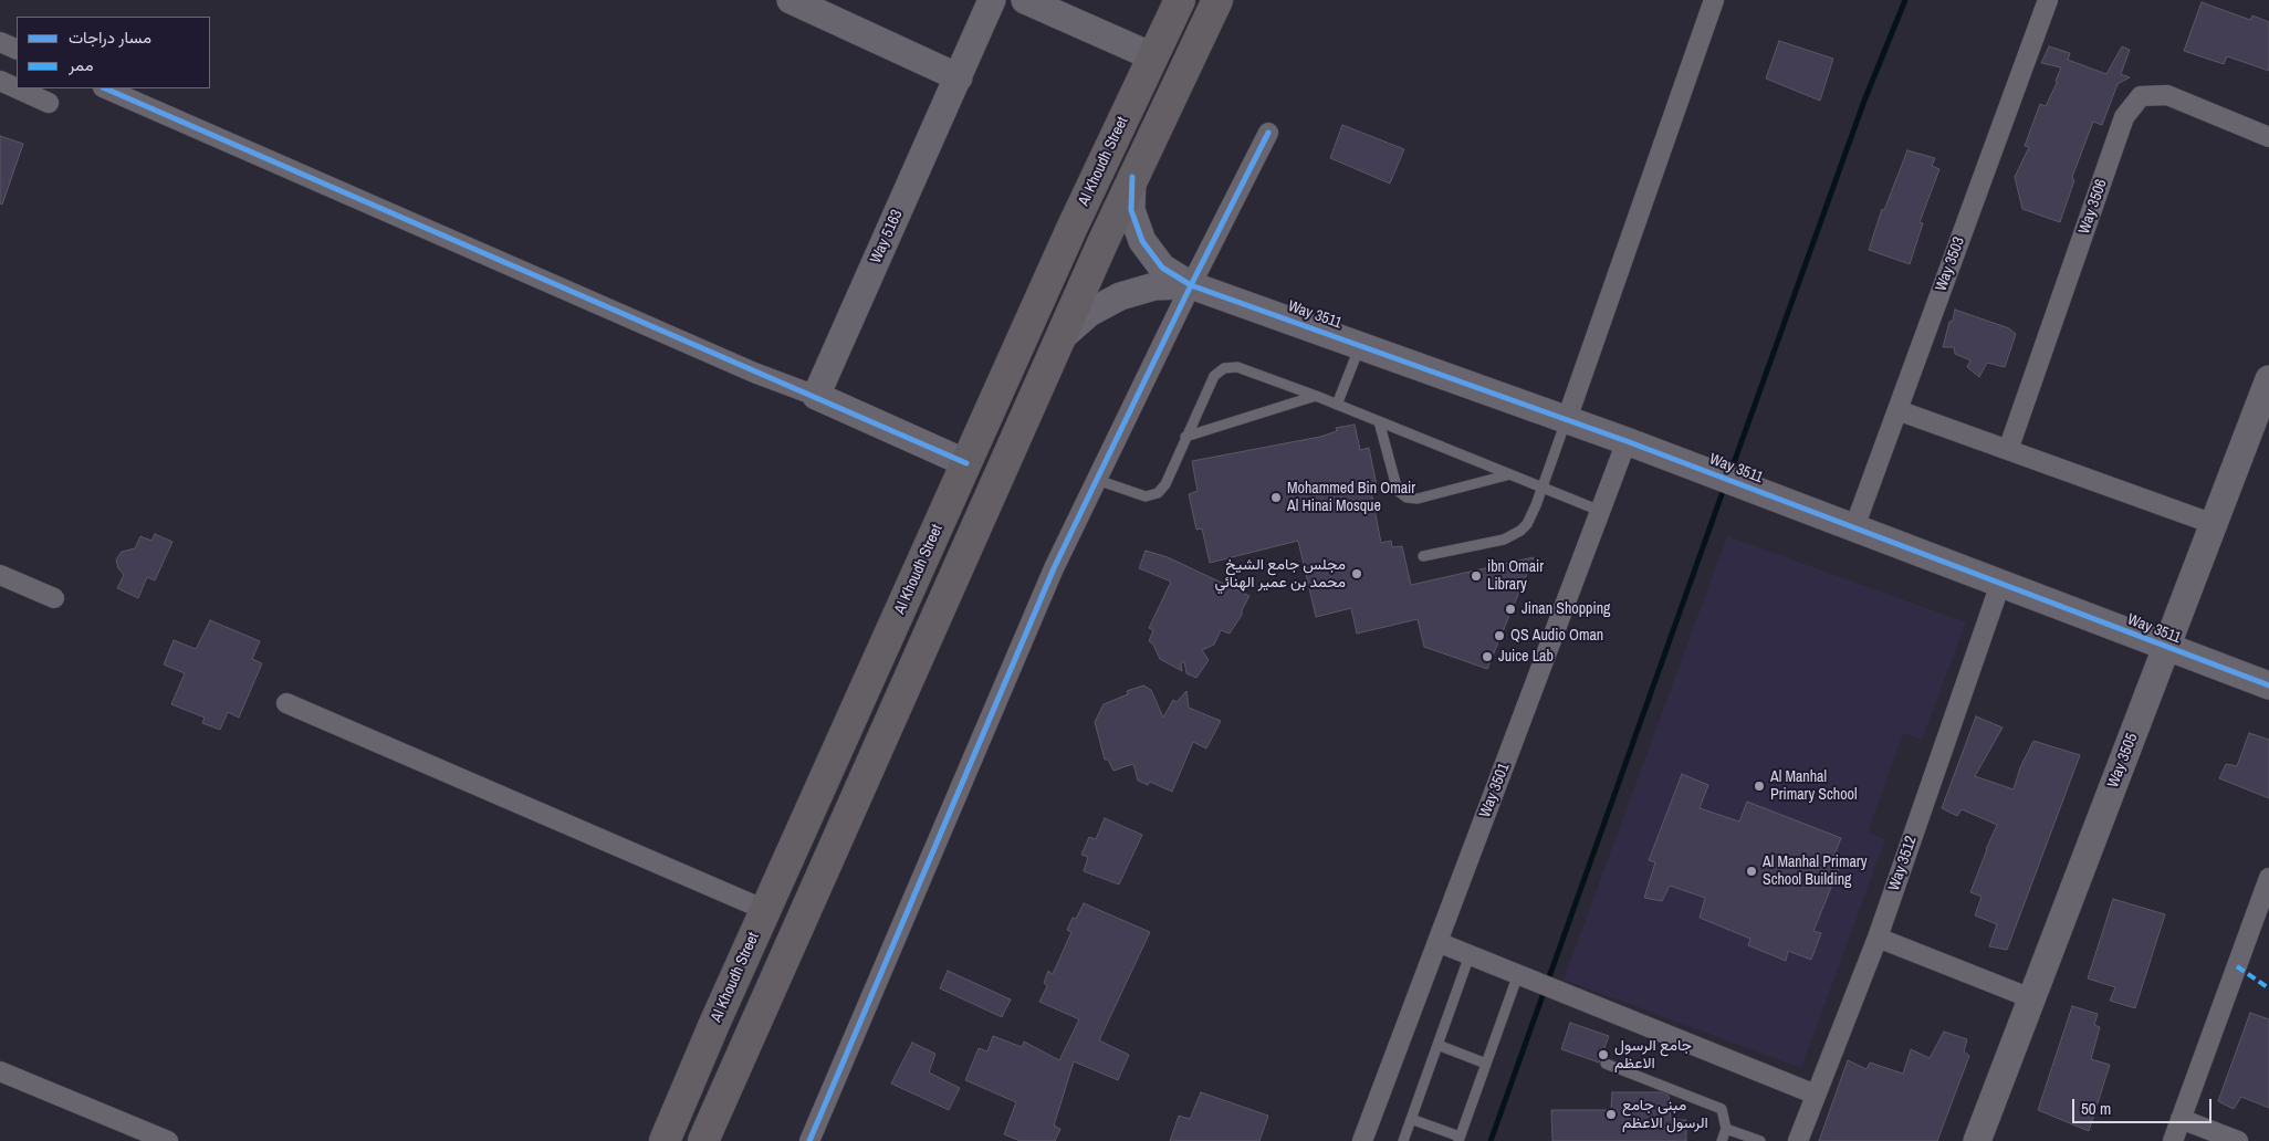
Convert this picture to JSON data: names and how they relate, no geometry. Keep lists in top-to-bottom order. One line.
{"streets":{"main road":["Al Khoudh Street"],"street":["Way 3506","Way 5163","Way 3503","Way 3511","Way 3505","Way 3501","Way 3512"]},"crossings":[["Way 3503","Way 3511"],["Way 3511","Way 3505"],["Way 3511","Way 3501"],["Way 3511","Way 3512"]],"places":["Mohammed Bin Omair Al Hinai Mosque","مجلس جامع الشيخ محمد بن عمير الهنائي","ibn Omair Library","Jinan Shopping","QS Audio Oman","Juice Lab","Al Manhal Primary School","Al Manhal Primary School Building","جامع الرسول الاعظم","مبنى جامع الرسول الاعظم"],"legend":["مسار دراجات","ممر"],"scale_bar":"50 m"}
